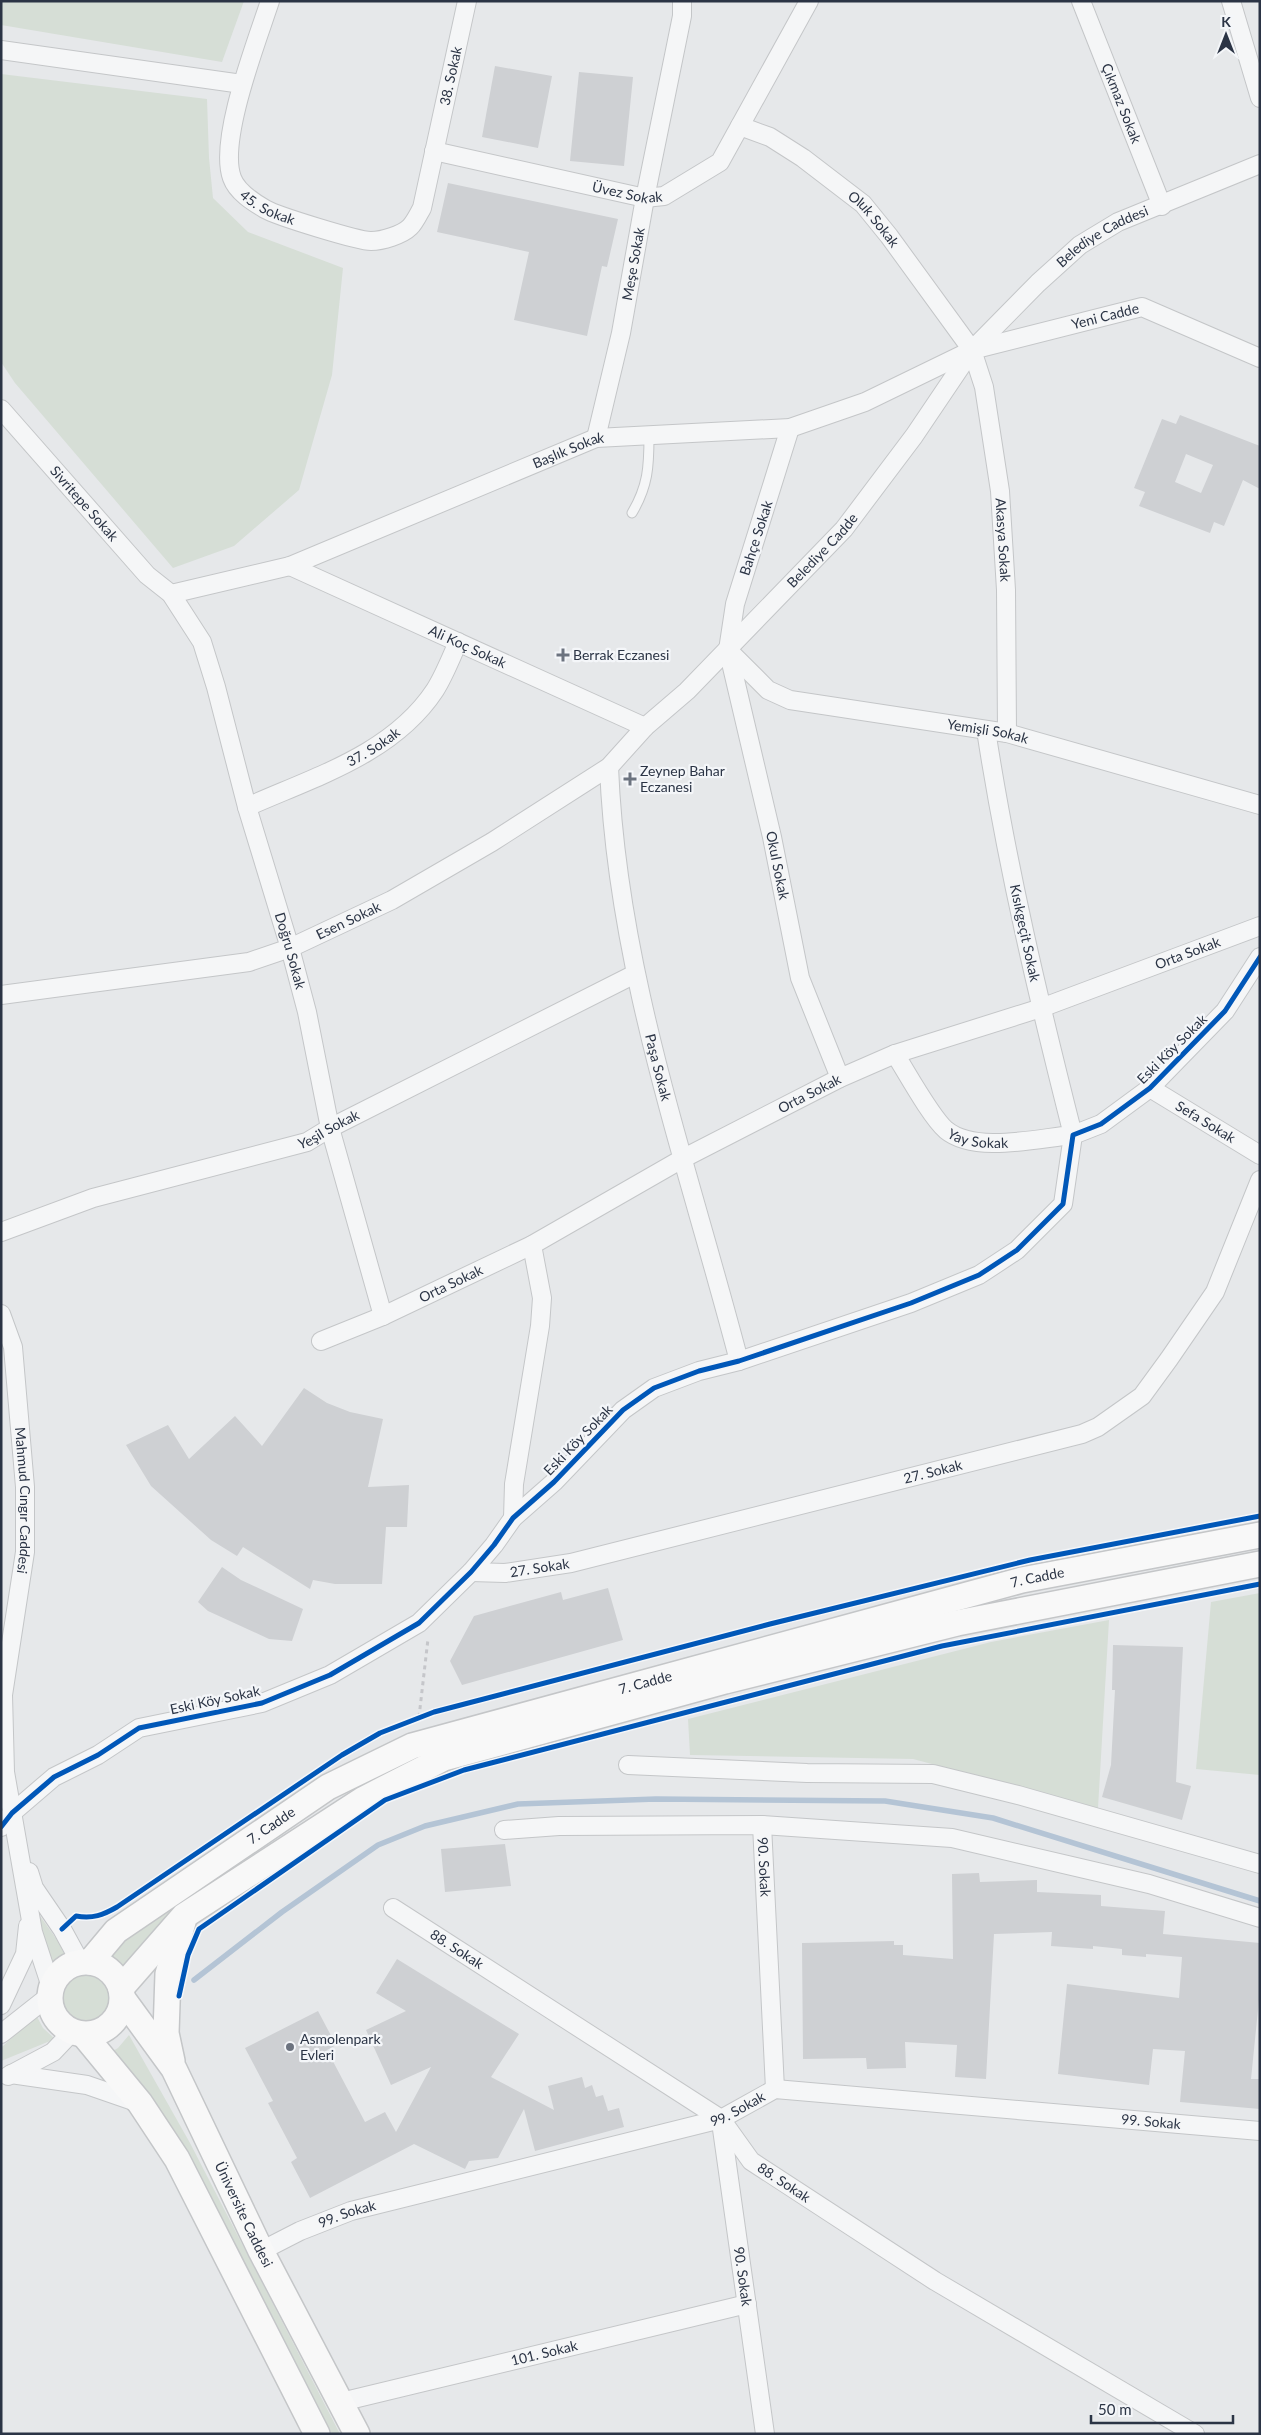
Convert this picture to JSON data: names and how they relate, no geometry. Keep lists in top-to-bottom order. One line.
{"streets":{"main road":["7. Cadde","Üniversite Caddesi"],"street":["38. Sokak","Çıkmaz Sokak","Üvez Sokak","45. Sokak","Oluk Sokak","Belediye Caddesi","Meşe Sokak","Yeni Cadde","Başlık Sokak","Sivritepe Sokak","Bahçe Sokak","Akasya Sokak","Belediye Cadde","Ali Koç Sokak","Yemişli Sokak","37. Sokak","Okul Sokak","Esen Sokak","Kısıkgeçit Sokak","Doğru Sokak","Orta Sokak","Eski Köy Sokak","Paşa Sokak","Sefa Sokak","Yeşil Sokak","Yay Sokak","27. Sokak","Mahmud Cıngır Caddesi","90. Sokak","88. Sokak","99. Sokak","101. Sokak"]},"crossings":[["38. Sokak","Üvez Sokak"],["38. Sokak","45. Sokak"],["Çıkmaz Sokak","Belediye Caddesi"],["Üvez Sokak","45. Sokak"],["Üvez Sokak","Oluk Sokak"],["Üvez Sokak","Meşe Sokak"],["Oluk Sokak","Belediye Caddesi"],["Oluk Sokak","Yeni Cadde"],["Oluk Sokak","Başlık Sokak"],["Oluk Sokak","Akasya Sokak"],["Oluk Sokak","Belediye Cadde"],["Belediye Caddesi","Yeni Cadde"],["Belediye Caddesi","Başlık Sokak"],["Belediye Caddesi","Akasya Sokak"],["Belediye Caddesi","Belediye Cadde"],["Meşe Sokak","Başlık Sokak"],["Yeni Cadde","Başlık Sokak"],["Yeni Cadde","Akasya Sokak"],["Yeni Cadde","Belediye Cadde"],["Başlık Sokak","Sivritepe Sokak"],["Başlık Sokak","Bahçe Sokak"],["Başlık Sokak","Akasya Sokak"],["Başlık Sokak","Belediye Cadde"],["Başlık Sokak","Ali Koç Sokak"],["Başlık Sokak","Doğru Sokak"],["Sivritepe Sokak","Doğru Sokak"],["Bahçe Sokak","Belediye Cadde"],["Bahçe Sokak","Yemişli Sokak"],["Bahçe Sokak","Okul Sokak"],["Akasya Sokak","Belediye Cadde"],["Akasya Sokak","Yemişli Sokak"],["Belediye Cadde","Ali Koç Sokak"],["Belediye Cadde","Yemişli Sokak"],["Belediye Cadde","Okul Sokak"],["Belediye Cadde","Esen Sokak"],["Ali Koç Sokak","37. Sokak"],["Ali Koç Sokak","Esen Sokak"],["Yemişli Sokak","Okul Sokak"],["Yemişli Sokak","Kısıkgeçit Sokak"],["37. Sokak","Doğru Sokak"],["Okul Sokak","Orta Sokak"],["Esen Sokak","Doğru Sokak"],["Esen Sokak","Paşa Sokak"],["Kısıkgeçit Sokak","Orta Sokak"],["Kısıkgeçit Sokak","Eski Köy Sokak"],["Kısıkgeçit Sokak","Yay Sokak"],["Doğru Sokak","Orta Sokak"],["Doğru Sokak","Yeşil Sokak"],["Orta Sokak","Paşa Sokak"],["Orta Sokak","Yay Sokak"],["Eski Köy Sokak","Paşa Sokak"],["Eski Köy Sokak","Sefa Sokak"],["Eski Köy Sokak","Yay Sokak"],["Eski Köy Sokak","27. Sokak"],["Eski Köy Sokak","Mahmud Cıngır Caddesi"],["Paşa Sokak","Yeşil Sokak"],["Mahmud Cıngır Caddesi","7. Cadde"],["Mahmud Cıngır Caddesi","Üniversite Caddesi"],["7. Cadde","Üniversite Caddesi"],["90. Sokak","88. Sokak"],["90. Sokak","99. Sokak"],["90. Sokak","101. Sokak"],["88. Sokak","99. Sokak"],["99. Sokak","Üniversite Caddesi"],["Üniversite Caddesi","101. Sokak"]],"places":{"health":["Berrak Eczanesi","Zeynep Bahar Eczanesi"],"other":["Asmolenpark Evleri"]},"scale_bar":"50 m","north":"top"}
